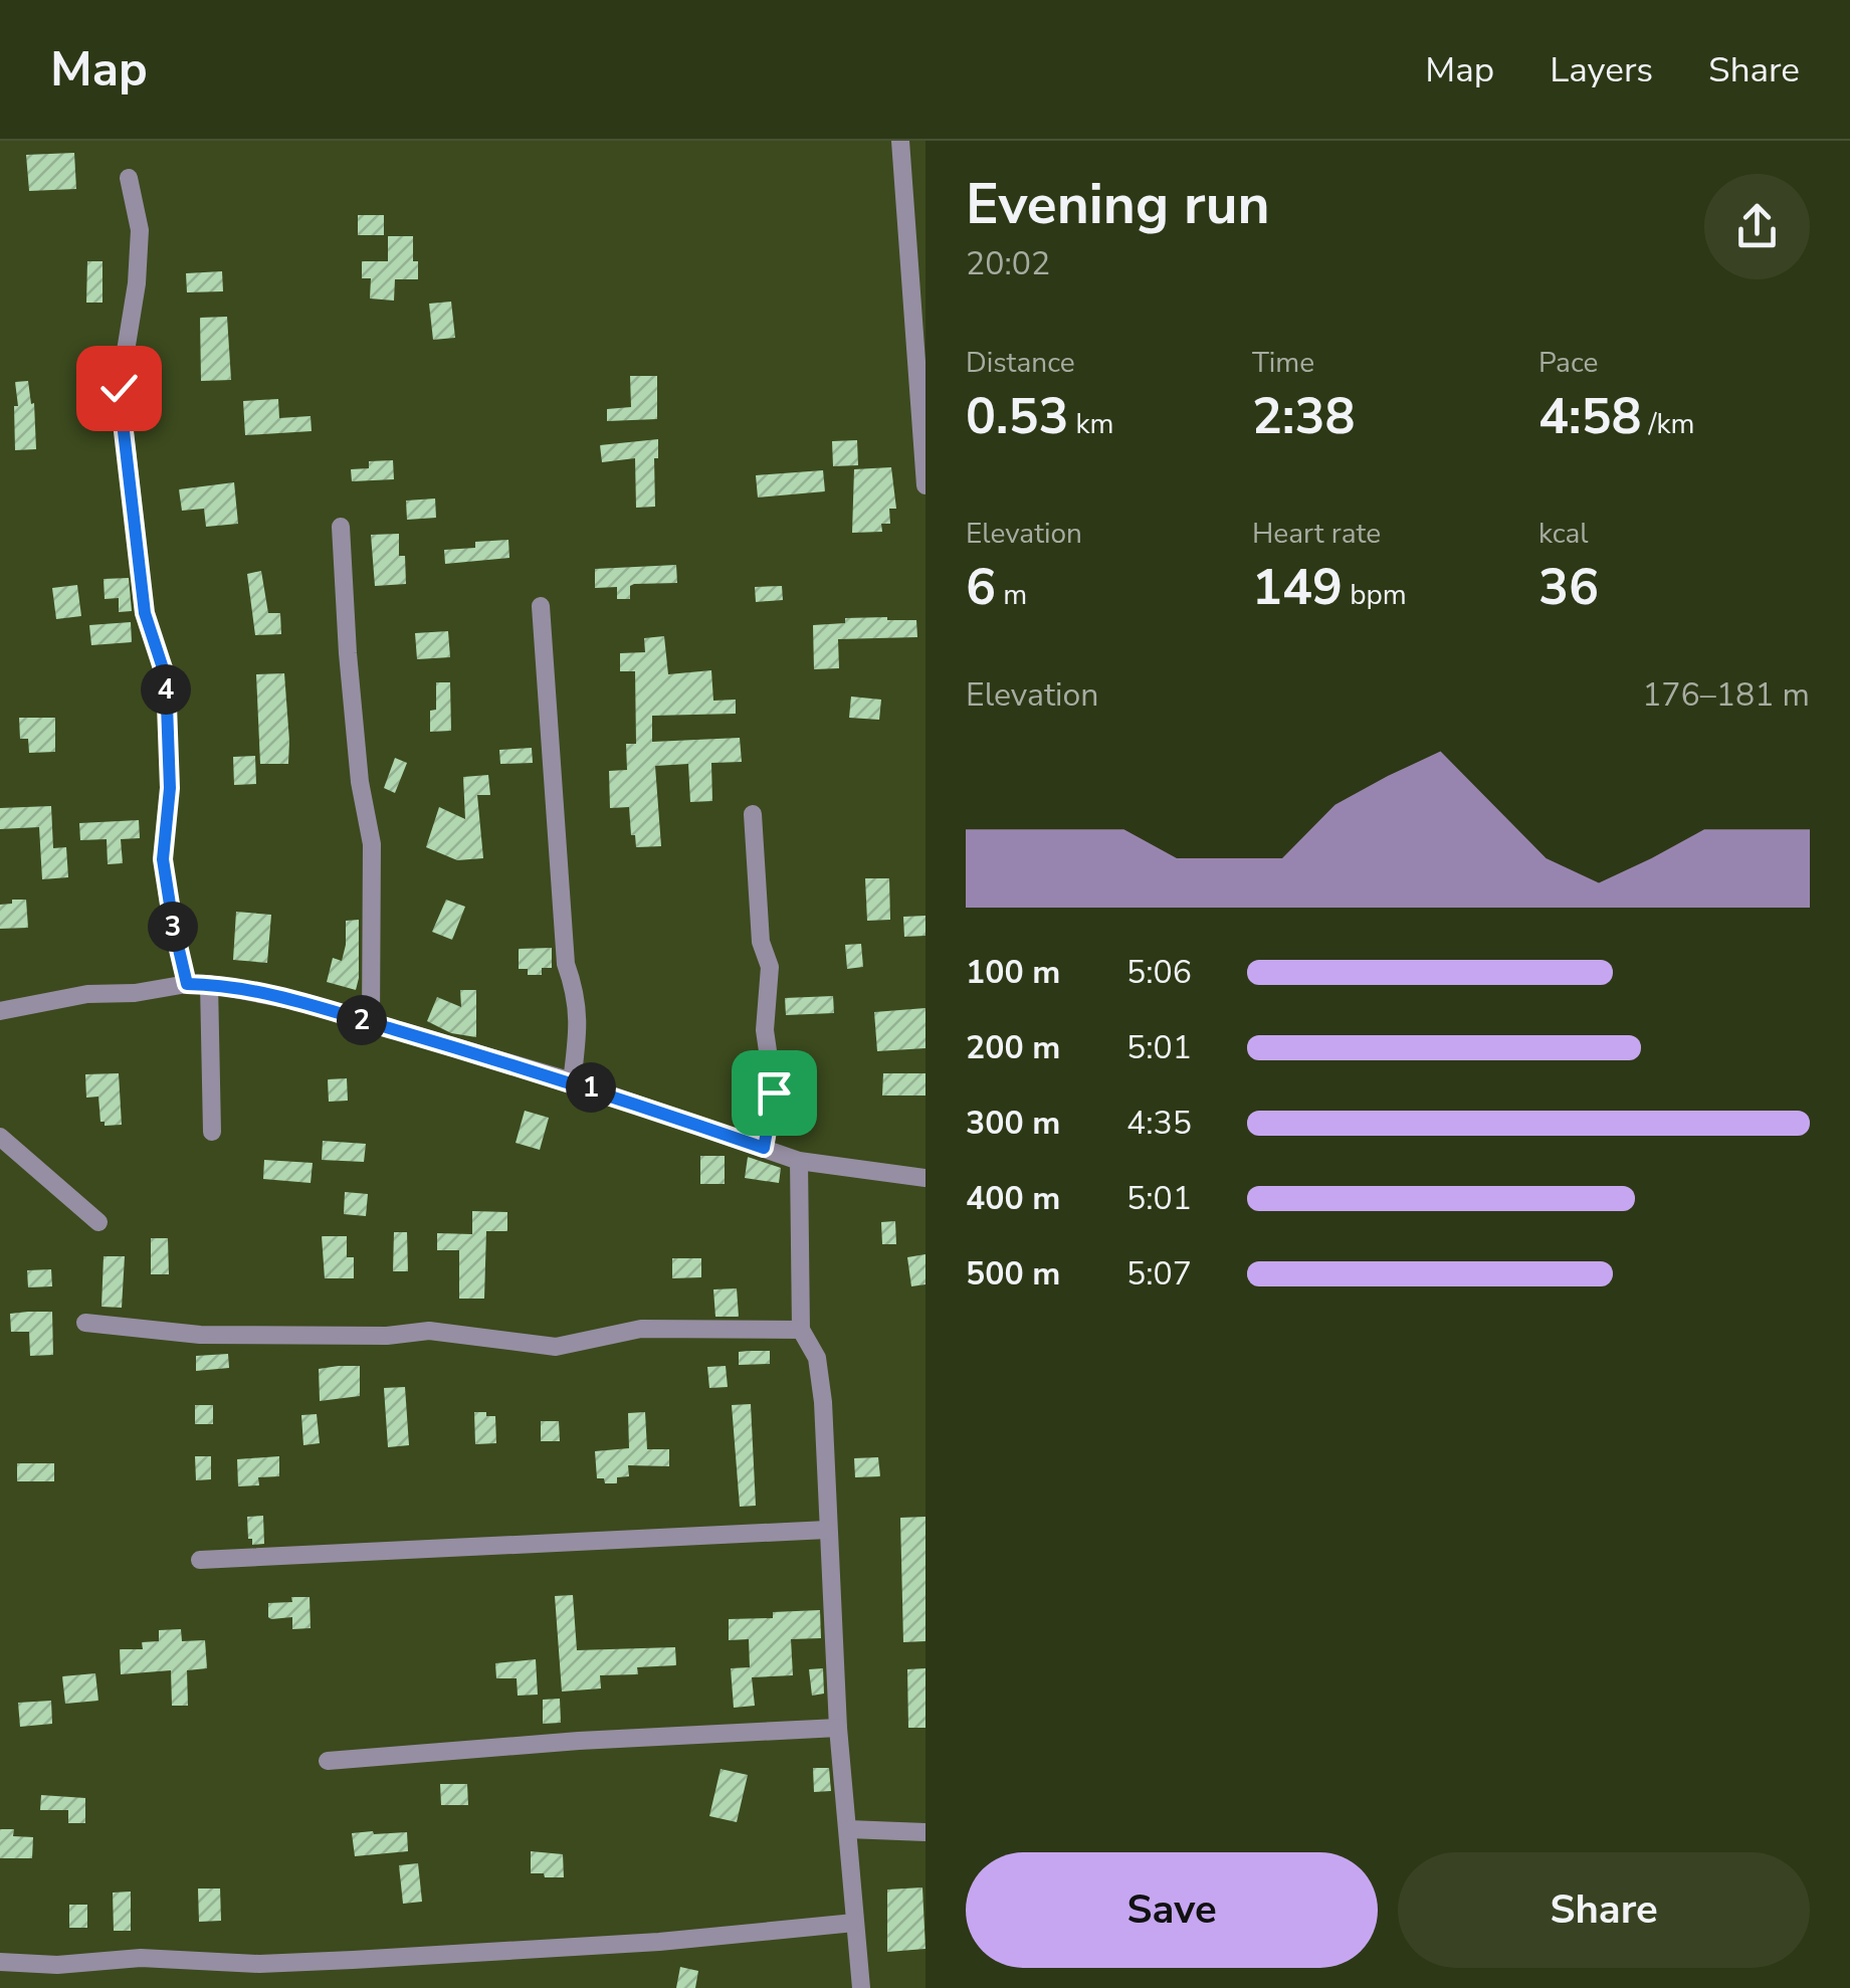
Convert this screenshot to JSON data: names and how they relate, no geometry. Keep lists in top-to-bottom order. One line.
{"page":{"header":"Map","nav":["Map","Layers","Share"],"heading":["Evening run","20:02"],"stats":[["Distance","0.53 km"],["Time","2:38"],["Pace","4:58 /km"],["Elevation","6 m"],["Heart rate","149 bpm"],["kcal","36"]],"chart":["Elevation","176–181 m"],"pins":["4","3","2","1"],"list":[{"name":"100 m","note":"5:06"},{"name":"200 m","note":"5:01"},{"name":"300 m","note":"4:35"},{"name":"400 m","note":"5:01"},{"name":"500 m","note":"5:07"}],"buttons":["Save","Share"]}}
